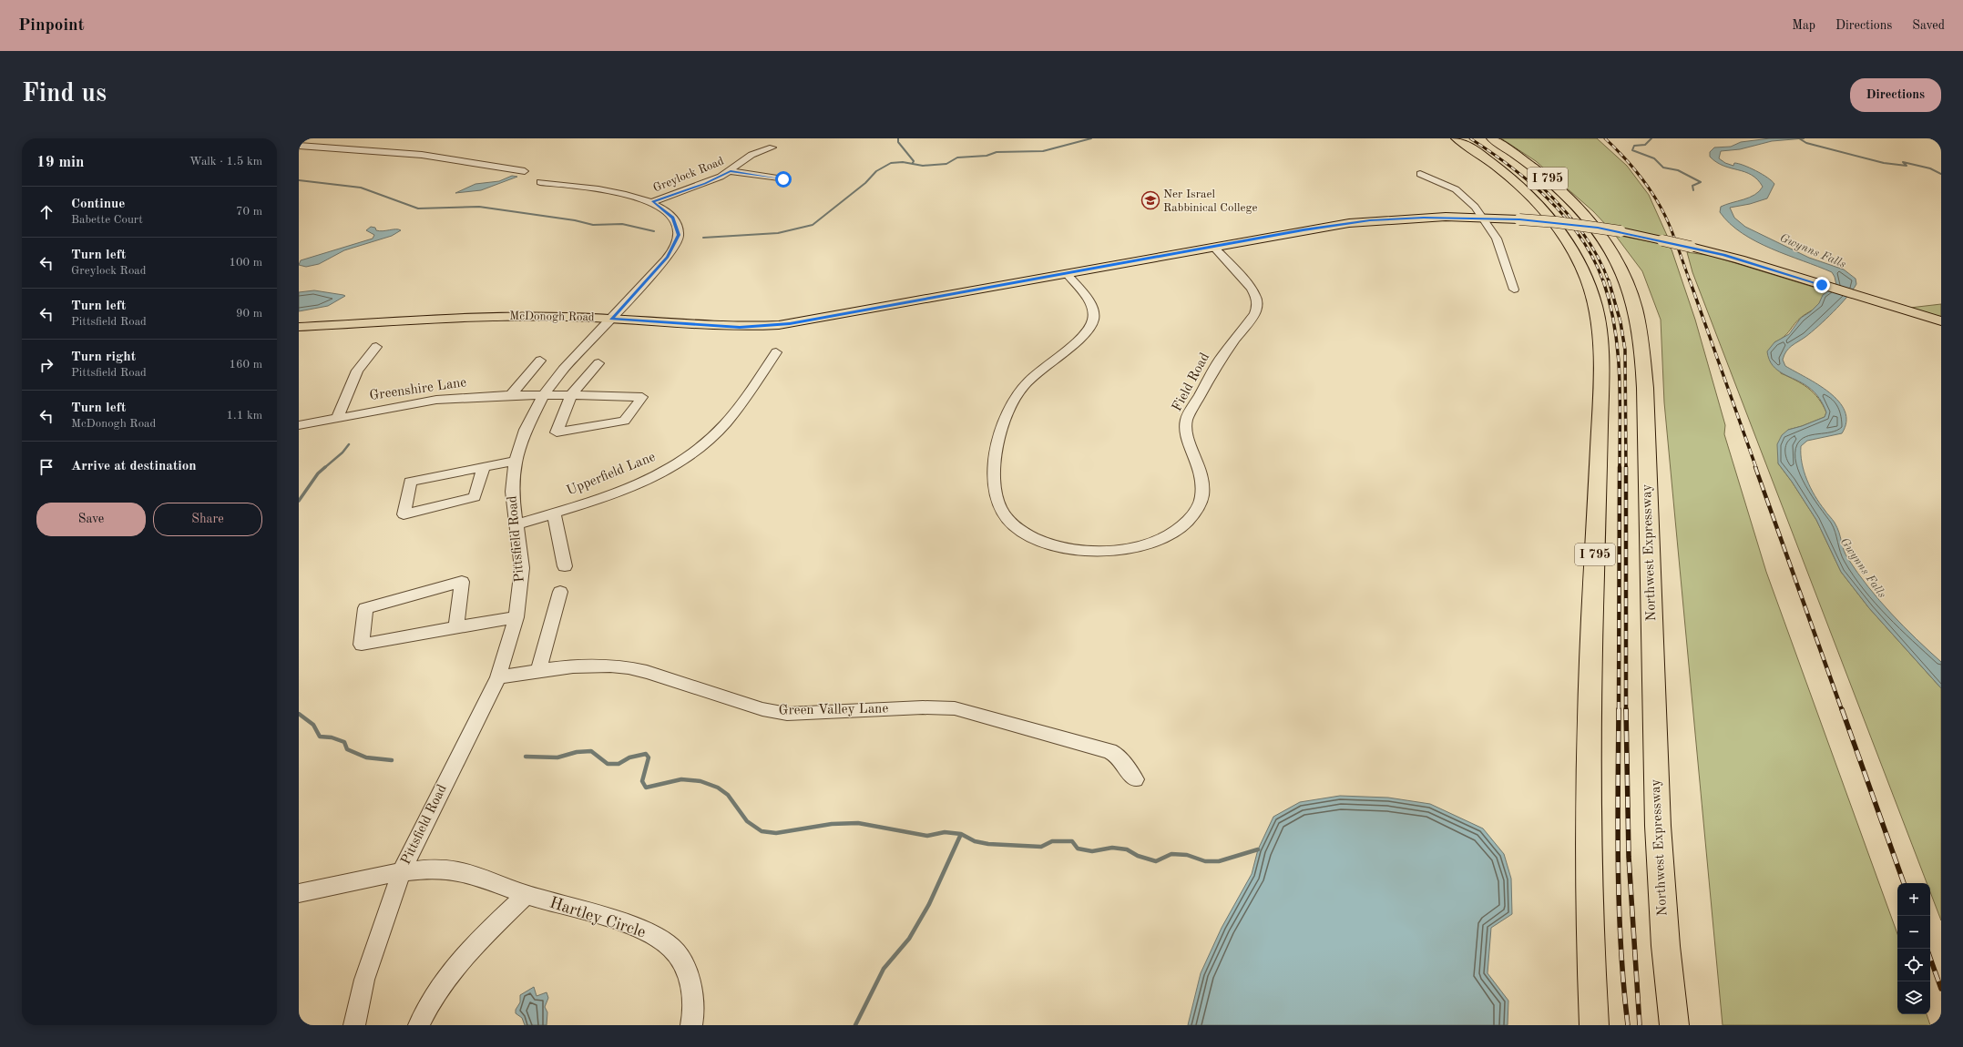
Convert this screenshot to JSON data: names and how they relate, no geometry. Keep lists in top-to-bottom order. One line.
{"streets":{"highway":["I 795","Northwest Expressway"],"main road":["McDonogh Road"],"street":["Greylock Road","Field Road","Greenshire Lane","Upperfield Lane","Pittsfield Road","Green Valley Lane","Hartley Circle"]},"crossings":[["Greylock Road","Pittsfield Road"],["McDonogh Road","Field Road"],["McDonogh Road","Pittsfield Road"],["Greenshire Lane","Pittsfield Road"],["Upperfield Lane","Pittsfield Road"],["Pittsfield Road","Green Valley Lane"],["Pittsfield Road","Hartley Circle"]],"water":["Gwynns Falls"],"places":{"school or university":["Ner Israel Rabbinical College"]},"page":{"header":"Pinpoint","nav":["Map","Directions","Saved"],"buttons":["Directions",["Save","Share"]],"title":"Find us","heading":["19 min","Walk · 1.5 km"],"list":[["Continue","Babette Court","70 m"],["Turn left","Greylock Road","100 m"],["Turn left","Pittsfield Road","90 m"],["Turn right","Pittsfield Road","160 m"],["Turn left","McDonogh Road","1.1 km"],"Arrive at destination"],"map_buttons":["+","−"]}}
